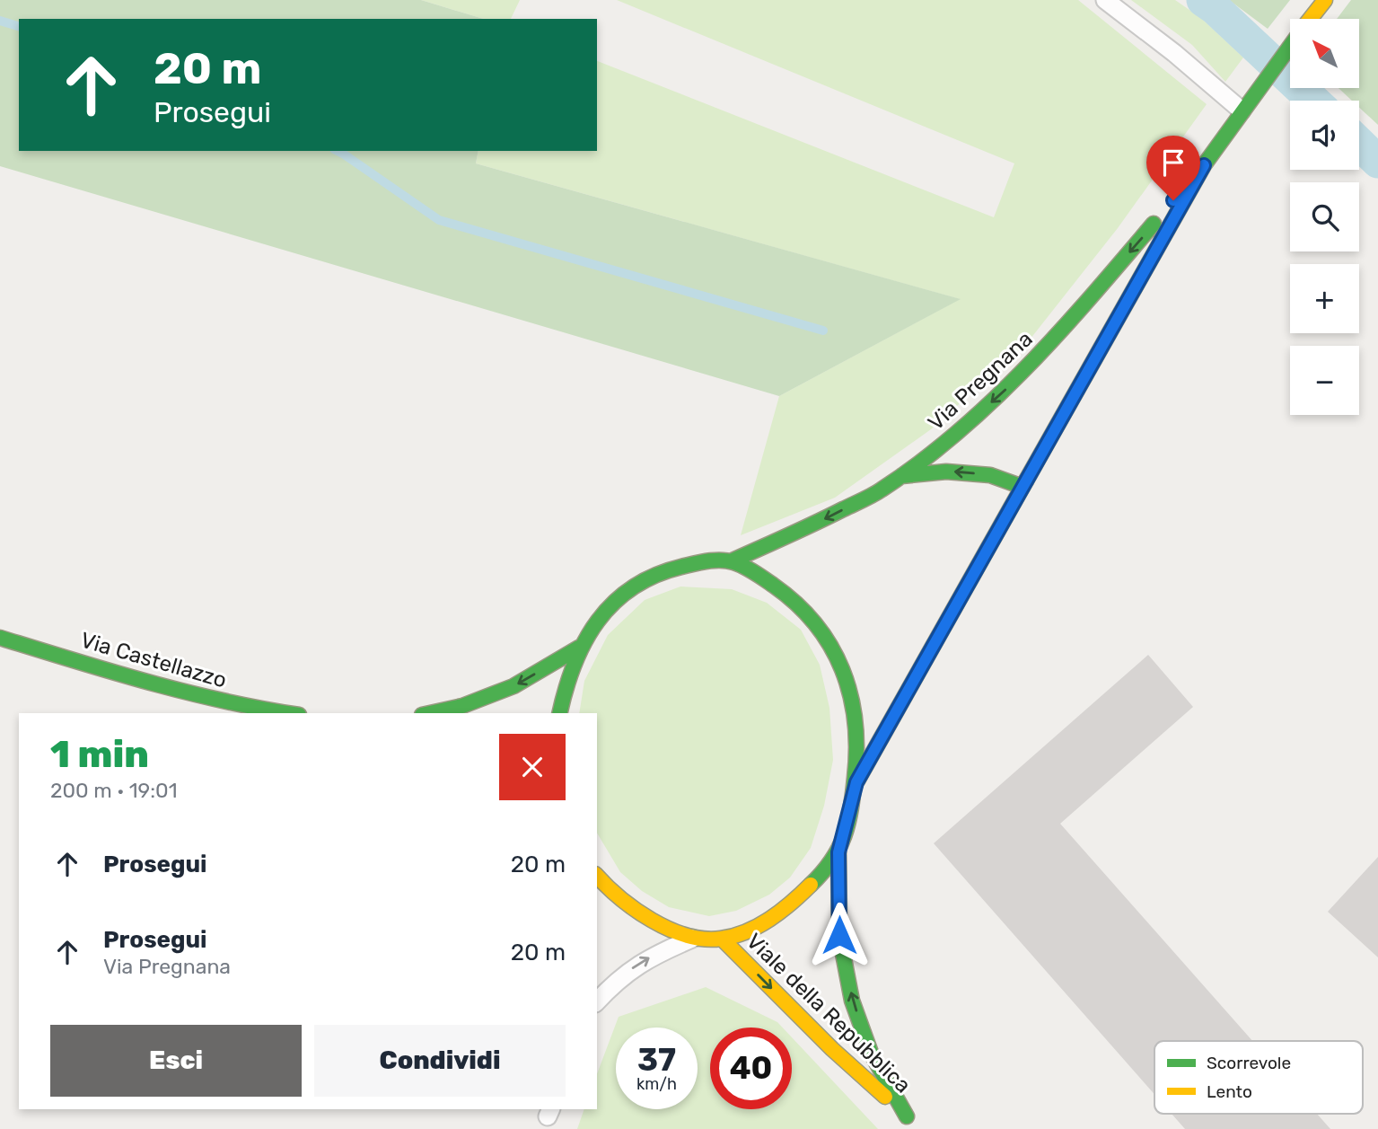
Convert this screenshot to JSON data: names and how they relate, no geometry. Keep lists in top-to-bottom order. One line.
{"streets":{"street":["Via Pregnana","Via Castellazzo","Viale della Repubblica"]},"legend":["Scorrevole","Lento"],"north":"top left","page":{"map_buttons":["+","−"],"turn":["20 m","Prosegui"],"heading":["1 min","200 m · 19:01"],"list":[{"name":"Prosegui","value":"20 m"},{"name":"Prosegui","note":"Via Pregnana","value":"20 m"}],"buttons":["Esci","Condividi"],"speed":"37 km/h","limit":"40"}}
